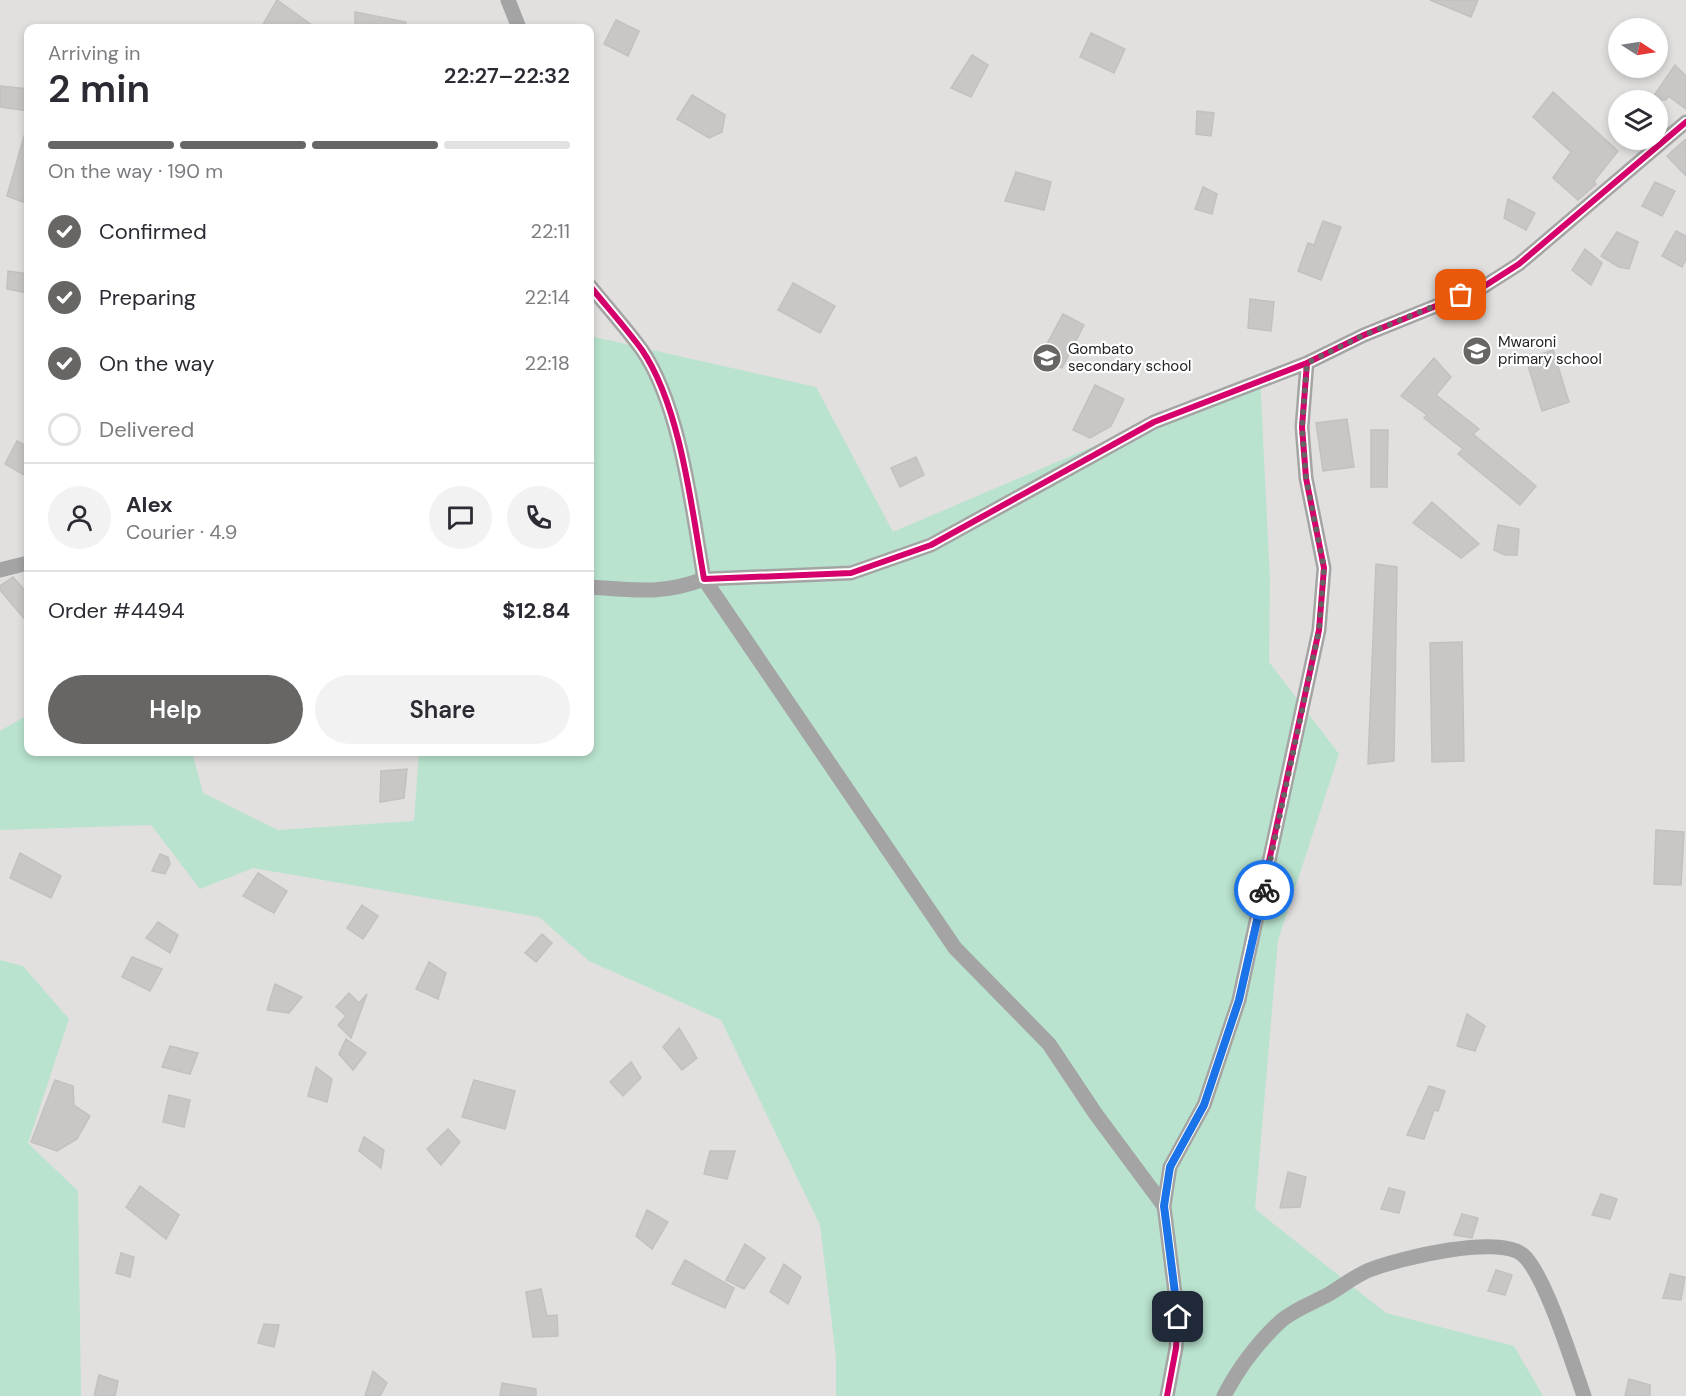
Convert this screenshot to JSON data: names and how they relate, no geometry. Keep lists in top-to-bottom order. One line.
{"places":{"school or university":["Mwaroni primary school","Gombato secondary school"]},"north":"right","page":{"heading":["2 min","Arriving in","22:27–22:32"],"panel":["Alex","Courier · 4.9","Order #4494","$12.84"],"bar":"On the way · 190 m","list":[["Confirmed","22:11"],["Preparing","22:14"],["On the way","22:18"],"Delivered"],"buttons":["Help","Share"]}}
